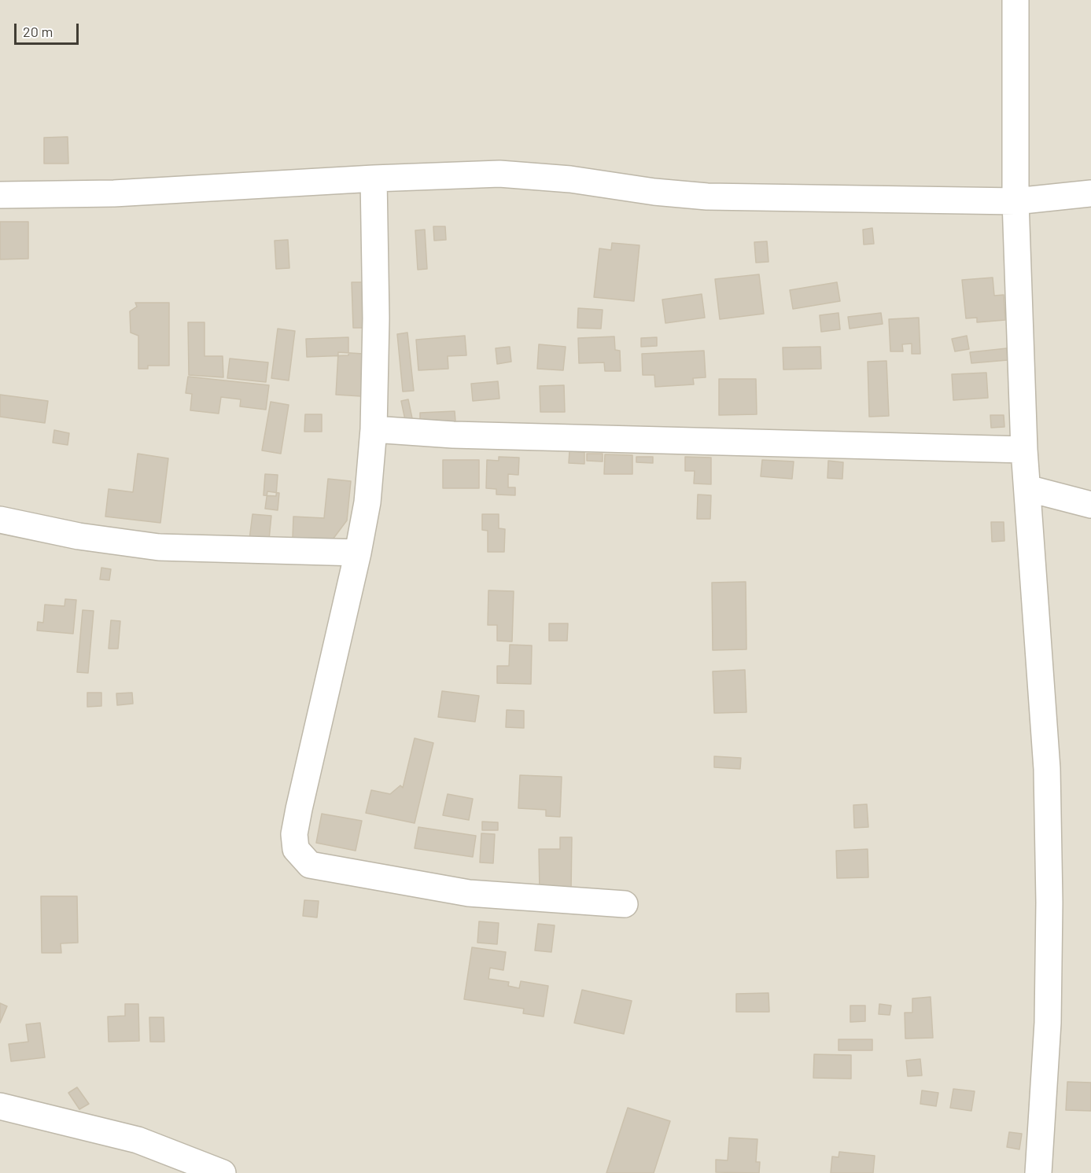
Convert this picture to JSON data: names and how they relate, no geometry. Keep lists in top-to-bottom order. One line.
{"scale_bar":"20 m"}
